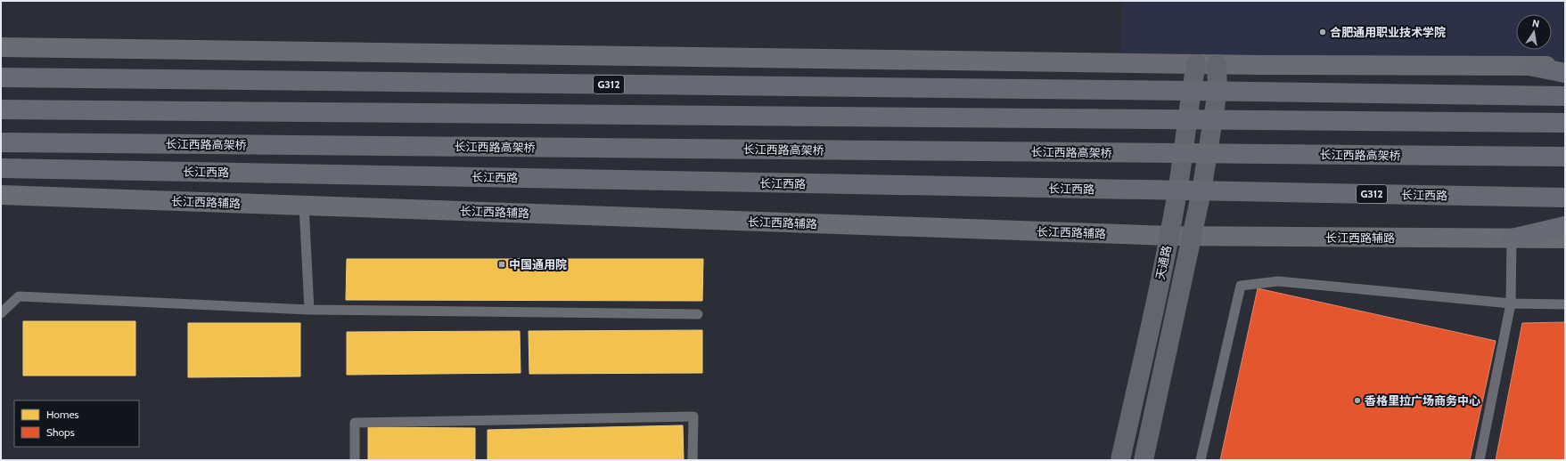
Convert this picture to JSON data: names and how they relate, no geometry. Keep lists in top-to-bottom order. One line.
{"streets":{"highway":["G312","长江西路高架桥","长江西路"],"street":["长江西路辅路","天通路"]},"crossings":[["G312","天通路"],["长江西路","天通路"],["长江西路辅路","天通路"]],"places":{"other":["合肥通用职业技术学院","香格里拉广场商务中心"],"transit":["中国通用院"]},"legend":["Homes","Shops"],"north":"top"}
